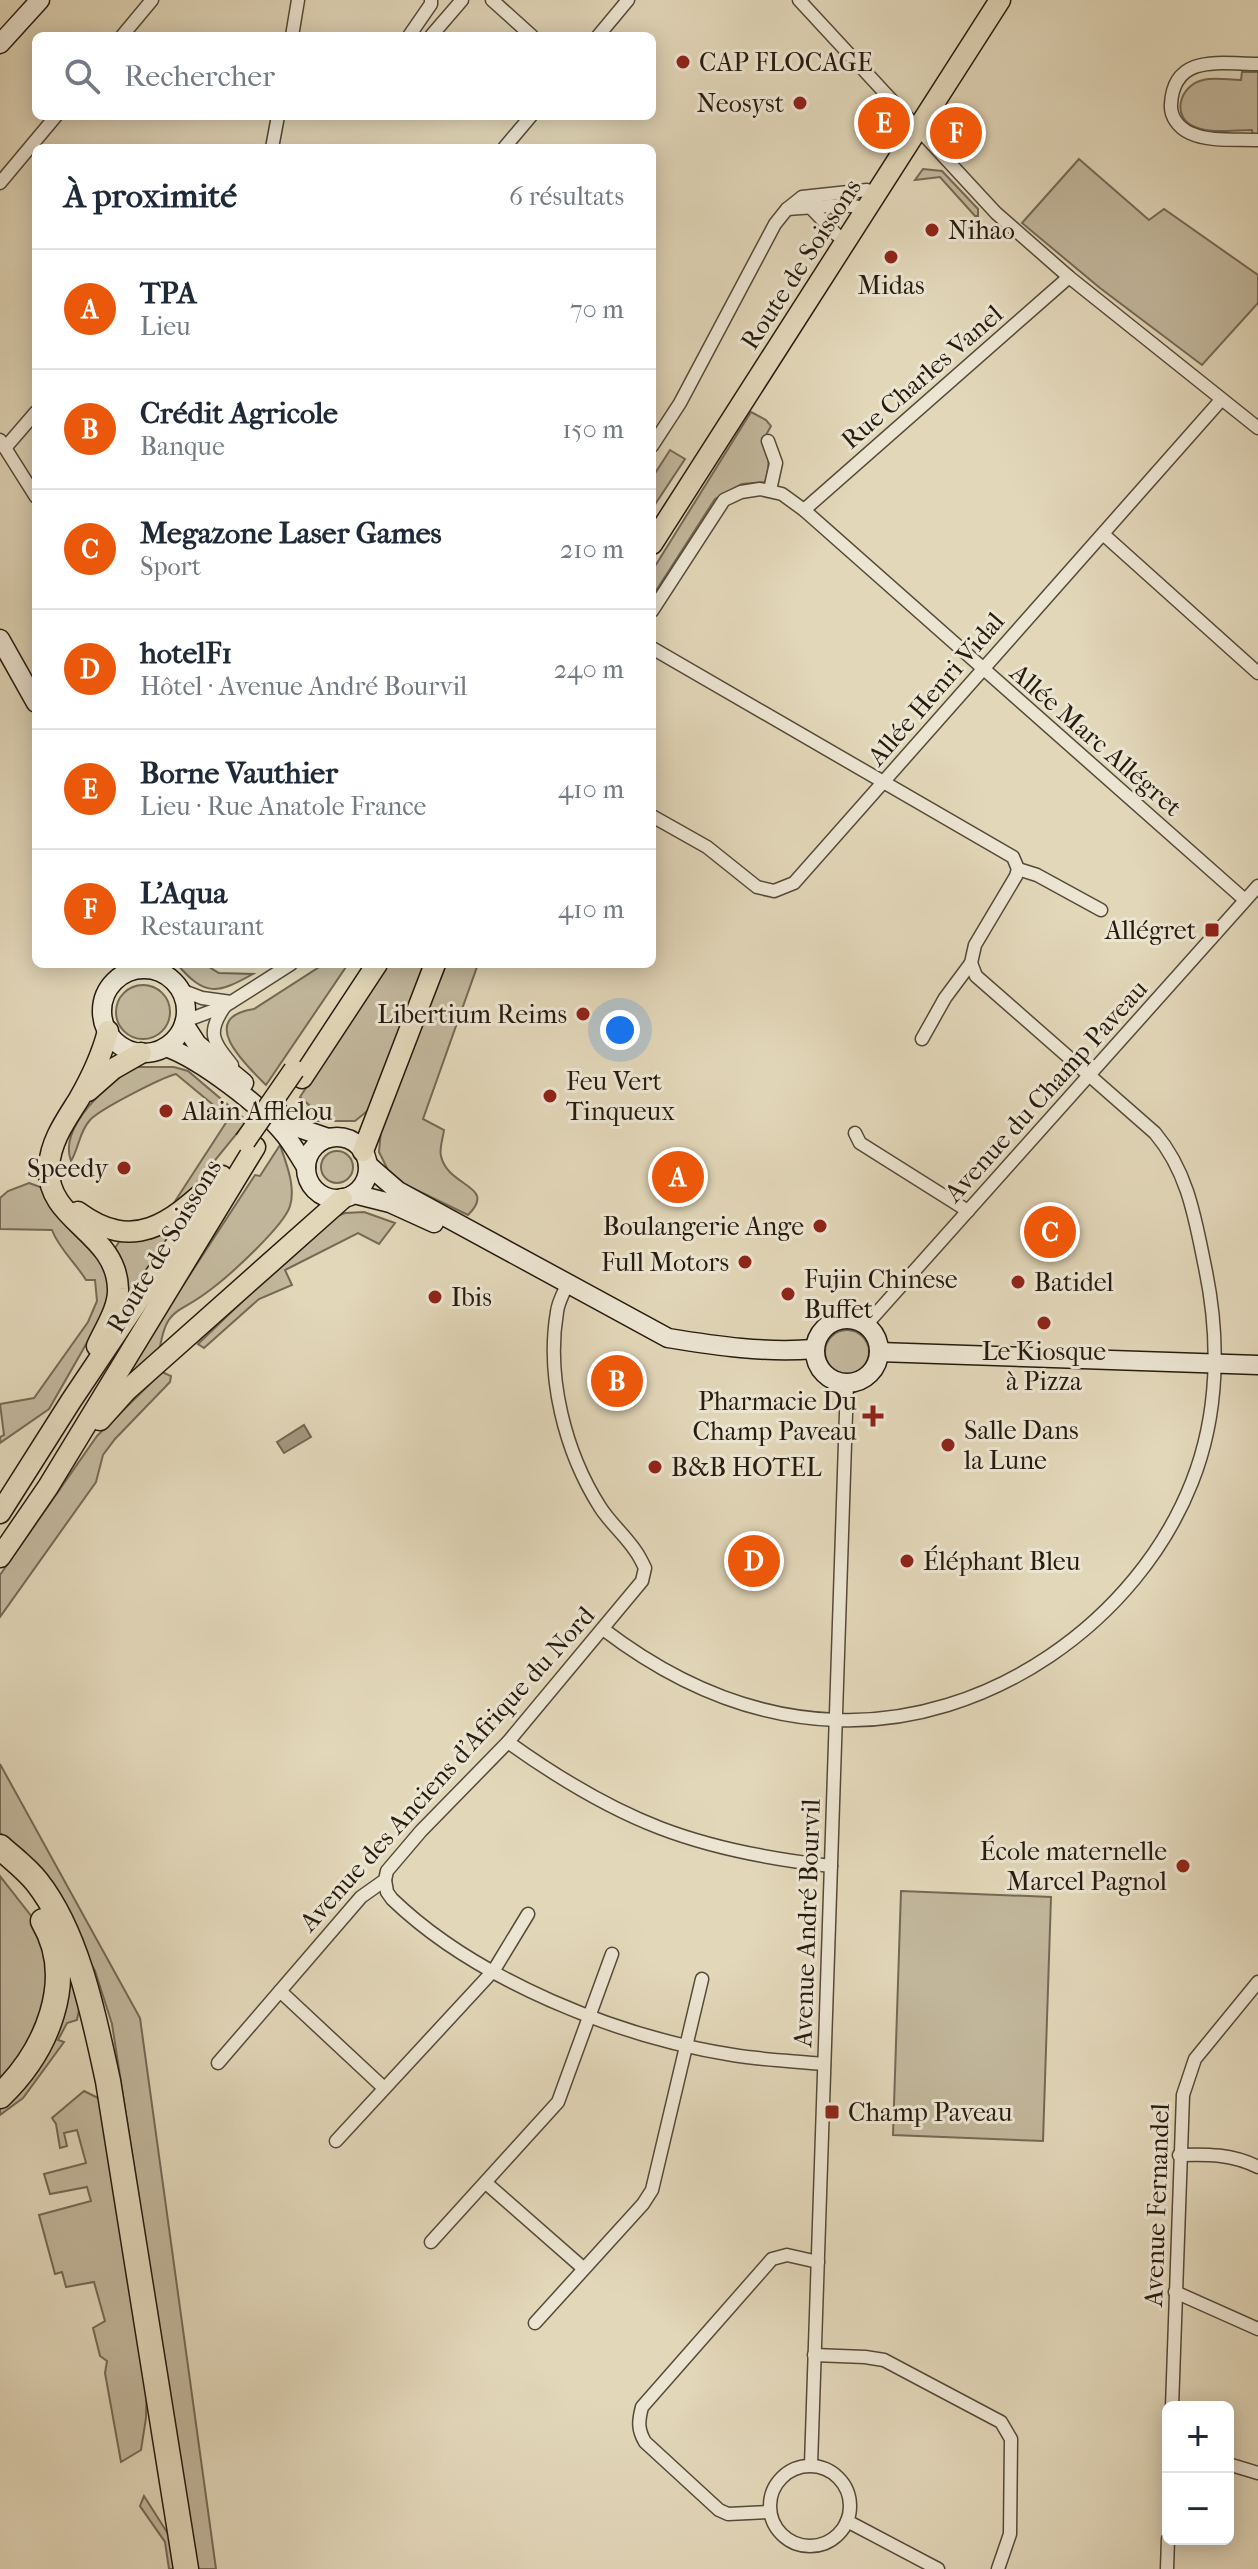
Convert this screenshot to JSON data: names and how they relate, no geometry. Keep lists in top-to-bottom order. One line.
{"streets":{"main road":["Route de Soissons"],"street":["Rue Charles Vanel","Allée Henri Vidal","Allée Marc Allégret","Avenue du Champ Paveau","Avenue des Anciens d'Afrique du Nord","Avenue André Bourvil","Avenue Fernandel"]},"crossings":[["Rue Charles Vanel","Allée Marc Allégret"],["Allée Henri Vidal","Allée Marc Allégret"],["Allée Marc Allégret","Avenue du Champ Paveau"],["Avenue du Champ Paveau","Avenue André Bourvil"]],"places":{"other":["CAP FLOCAGE","Neosyst","Nihao","Midas","Libertium Reims","Feu Vert Tinqueux","Alain Afflelou","Speedy","Boulangerie Ange","Full Motors","Batidel","Fujin Chinese Buffet","Ibis","Le Kiosque à Pizza","Salle Dans la Lune","B&B HOTEL","Éléphant Bleu","École maternelle Marcel Pagnol"],"transit":["Allégret","Champ Paveau"],"health":["Pharmacie Du Champ Paveau"]},"page":{"search":"Rechercher","pins":["E","F","A","C","B","D"],"heading":["À proximité","6 résultats"],"list":[{"mark":"A","name":"TPA","note":"Lieu","value":"70 m"},{"mark":"B","name":"Crédit Agricole","note":"Banque","value":"150 m"},{"mark":"C","name":"Megazone Laser Games","note":"Sport","value":"210 m"},{"mark":"D","name":"hotelF1","note":"Hôtel · Avenue André Bourvil","value":"240 m"},{"mark":"E","name":"Borne Vauthier","note":"Lieu · Rue Anatole France","value":"410 m"},{"mark":"F","name":"L'Aqua","note":"Restaurant","value":"410 m"}],"map_buttons":["+","−"]}}
